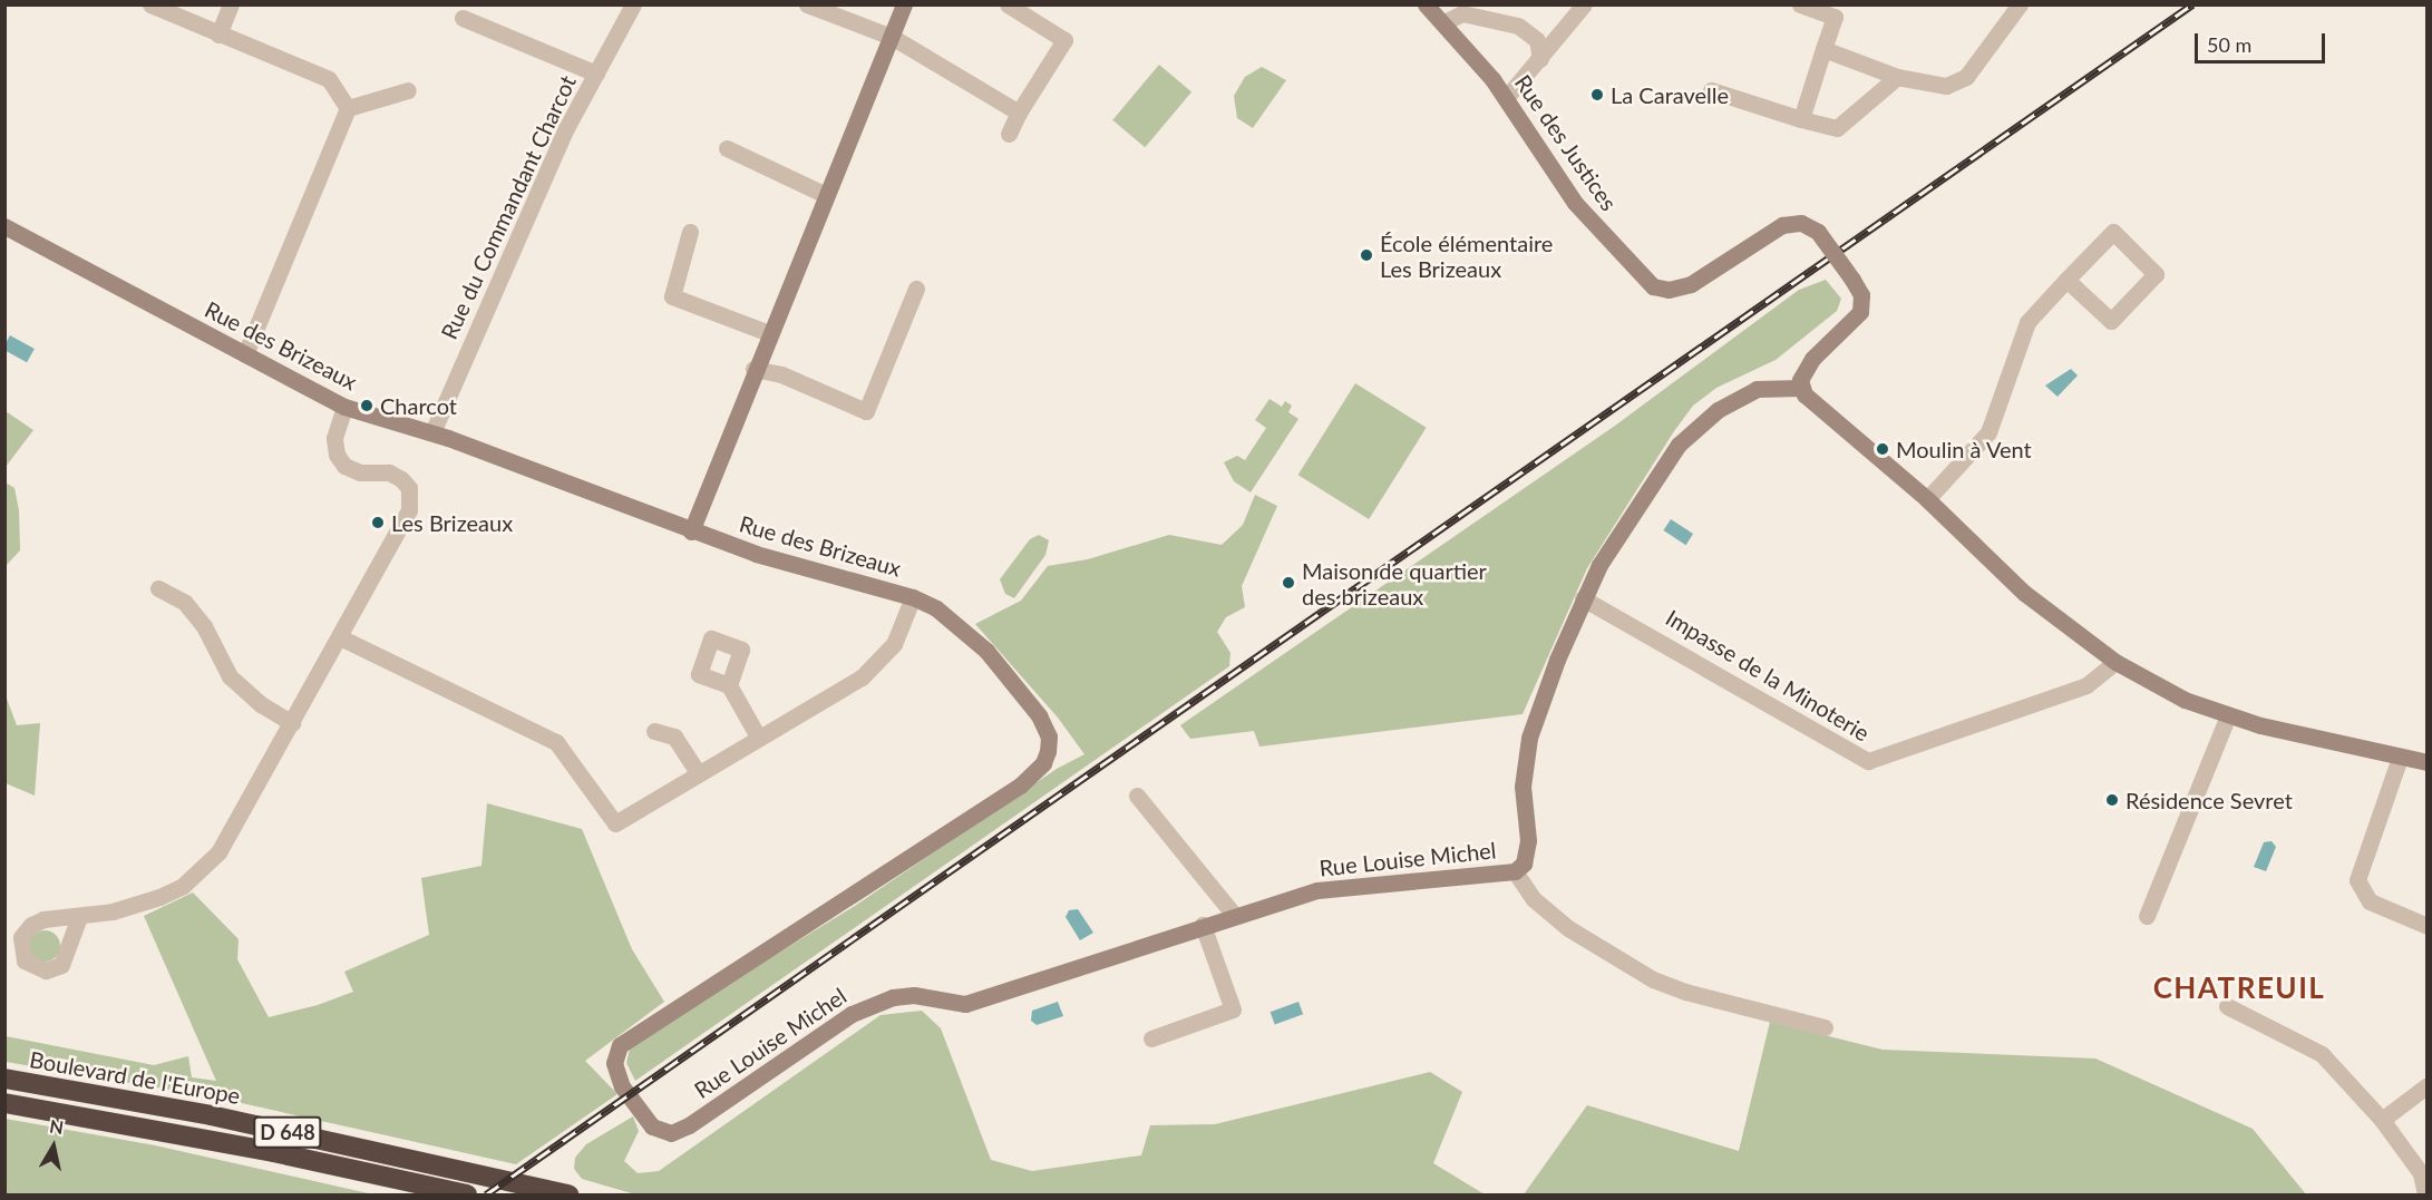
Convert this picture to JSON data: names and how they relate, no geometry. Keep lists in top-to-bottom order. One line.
{"streets":{"highway":["Boulevard de l'Europe","D 648"],"street":["Rue des Justices","Rue du Commandant Charcot","Rue des Brizeaux","Impasse de la Minoterie","Rue Louise Michel"]},"crossings":[["Rue du Commandant Charcot","Rue des Brizeaux"],["Rue des Brizeaux","Rue Louise Michel"]],"districts":["CHATREUIL"],"places":["La Caravelle","École élémentaire Les Brizeaux","Charcot","Moulin à Vent","Les Brizeaux","Maison de quartier des brizeaux","Résidence Sevret"],"scale_bar":"50 m","north":"top"}
